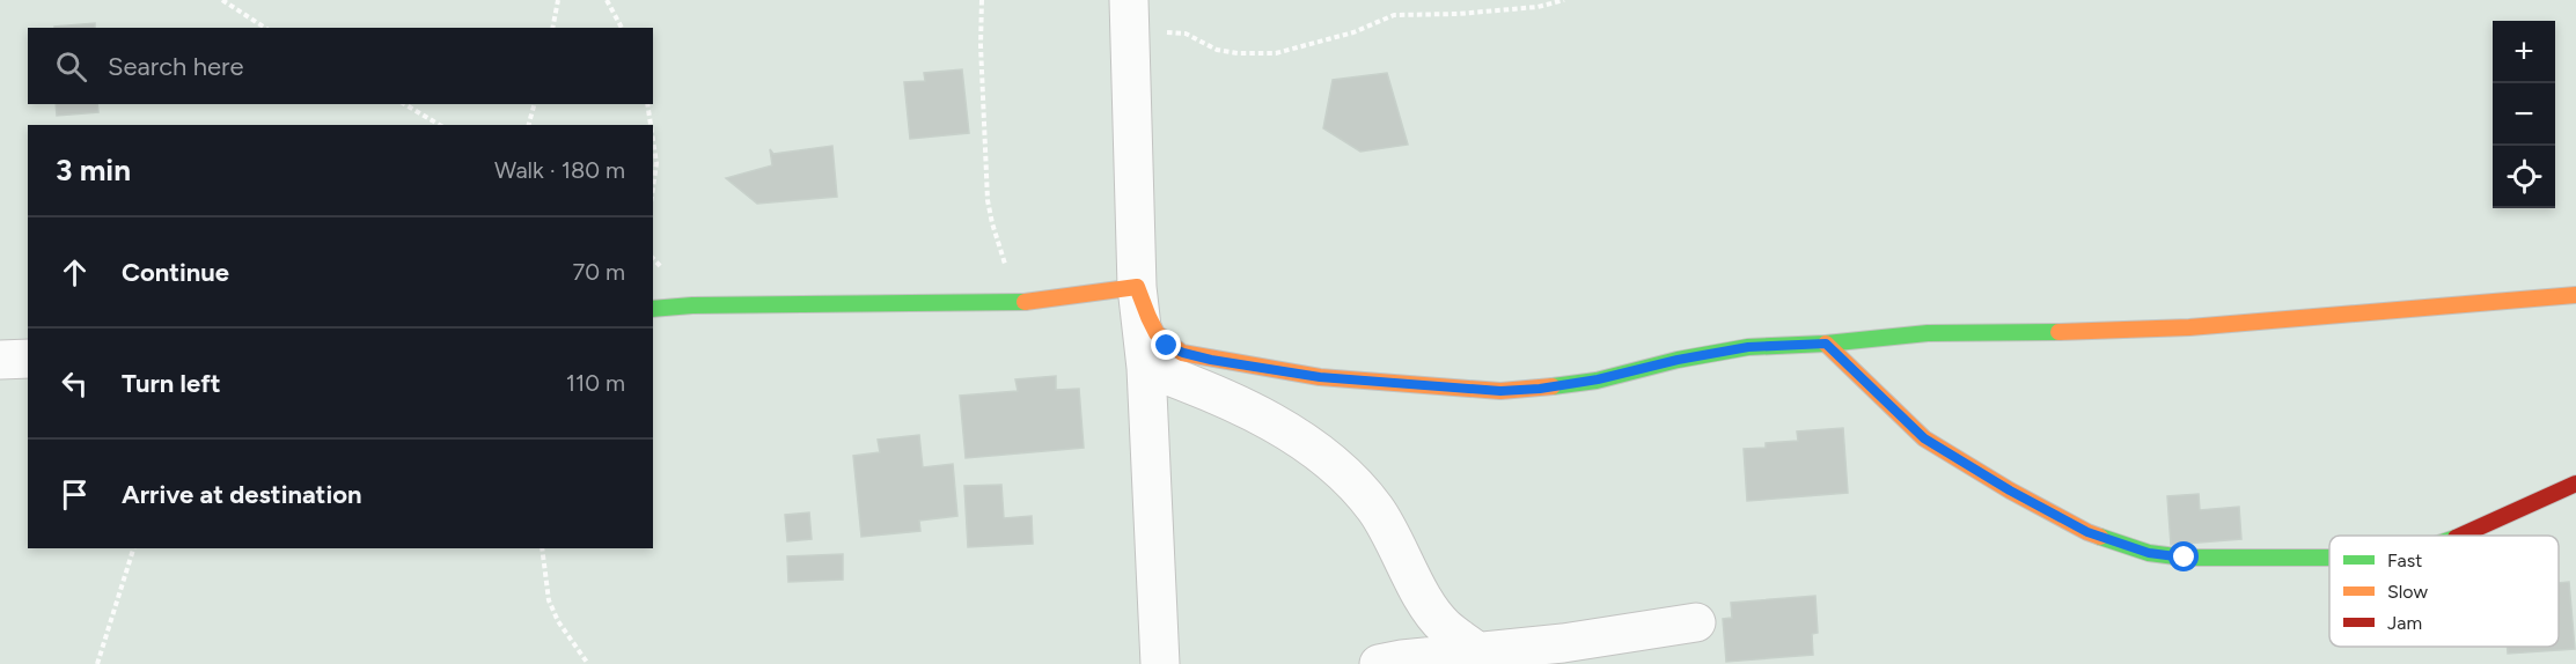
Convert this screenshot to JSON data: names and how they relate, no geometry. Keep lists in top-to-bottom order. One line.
{"legend":["Fast","Slow","Jam"],"page":{"map_buttons":["+","−"],"search":"Search here","heading":["3 min","Walk · 180 m"],"list":[["Continue","70 m"],["Turn left","110 m"],"Arrive at destination"]}}
